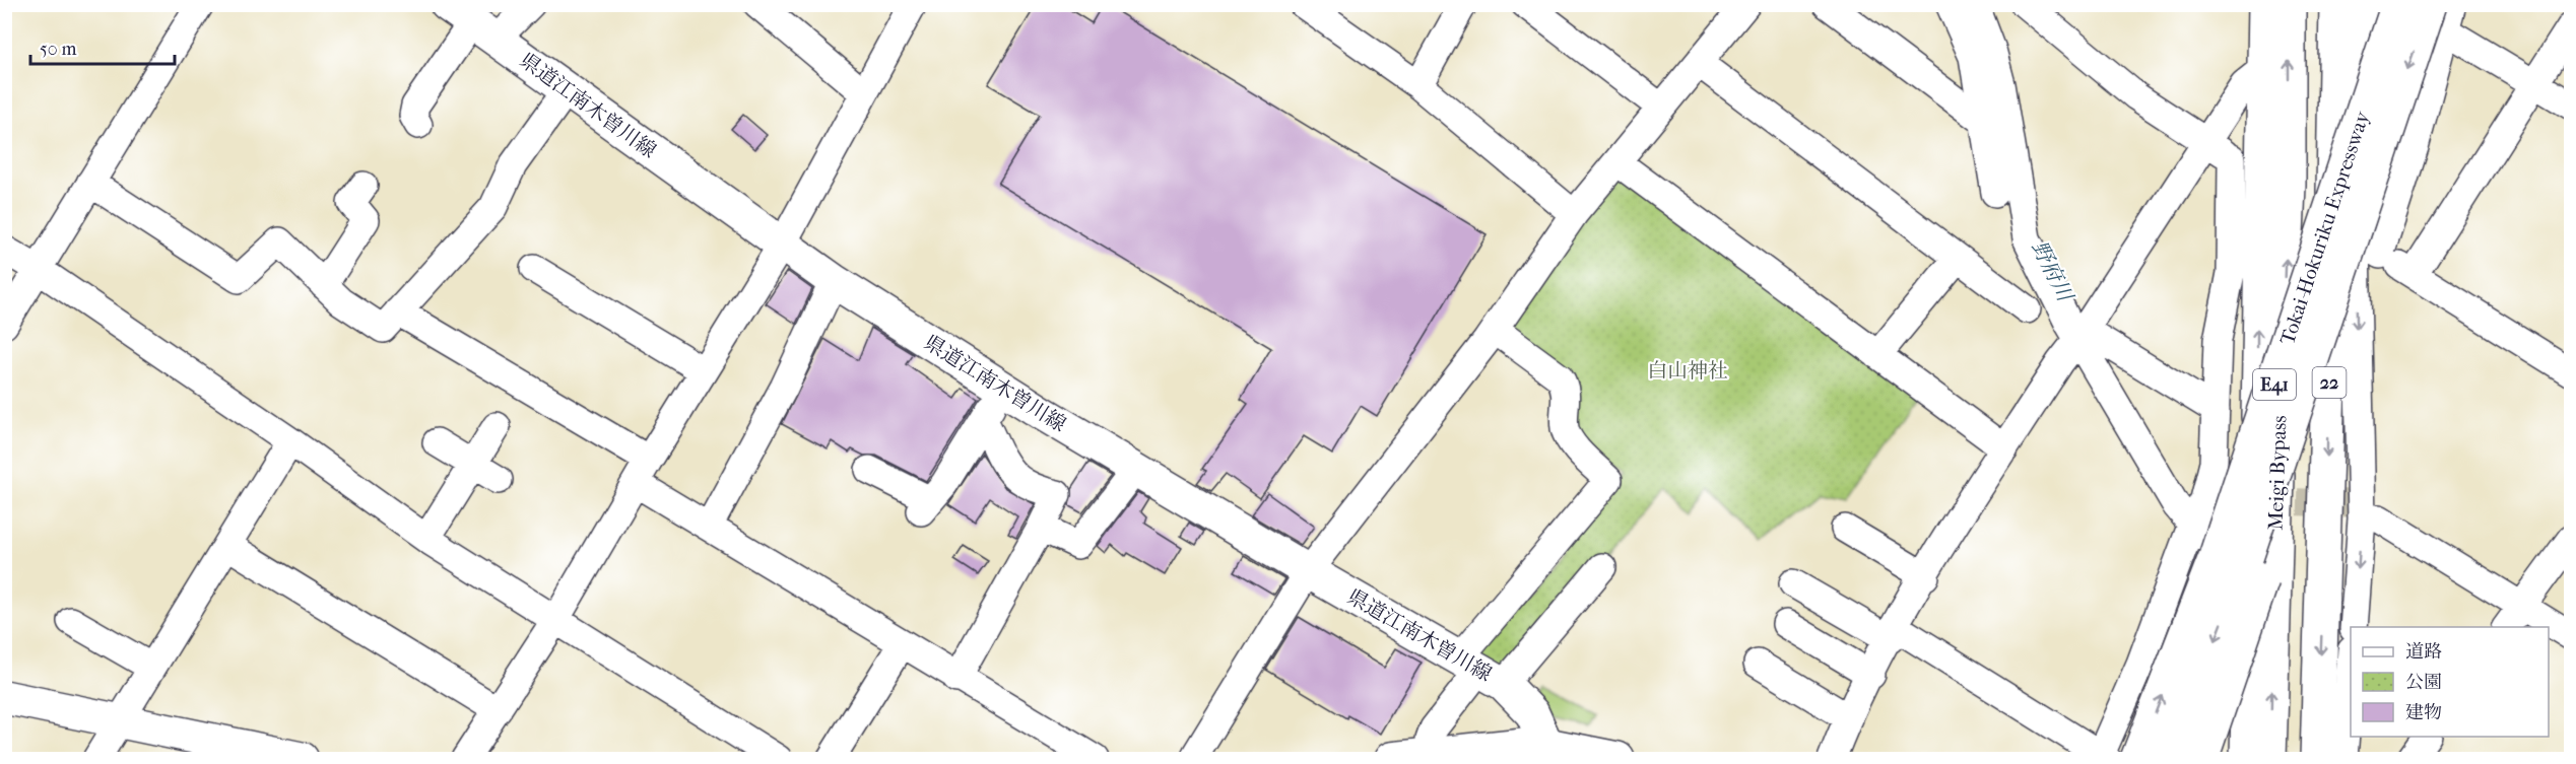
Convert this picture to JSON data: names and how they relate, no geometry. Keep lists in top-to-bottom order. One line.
{"streets":{"main road":["県道江南木曽川線","Tokai-Hokuriku Expressway","22","E41","Meigi Bypass"]},"water":["野府川"],"parks":["白山神社"],"legend":["道路","公園","建物"],"scale_bar":"50 m"}
